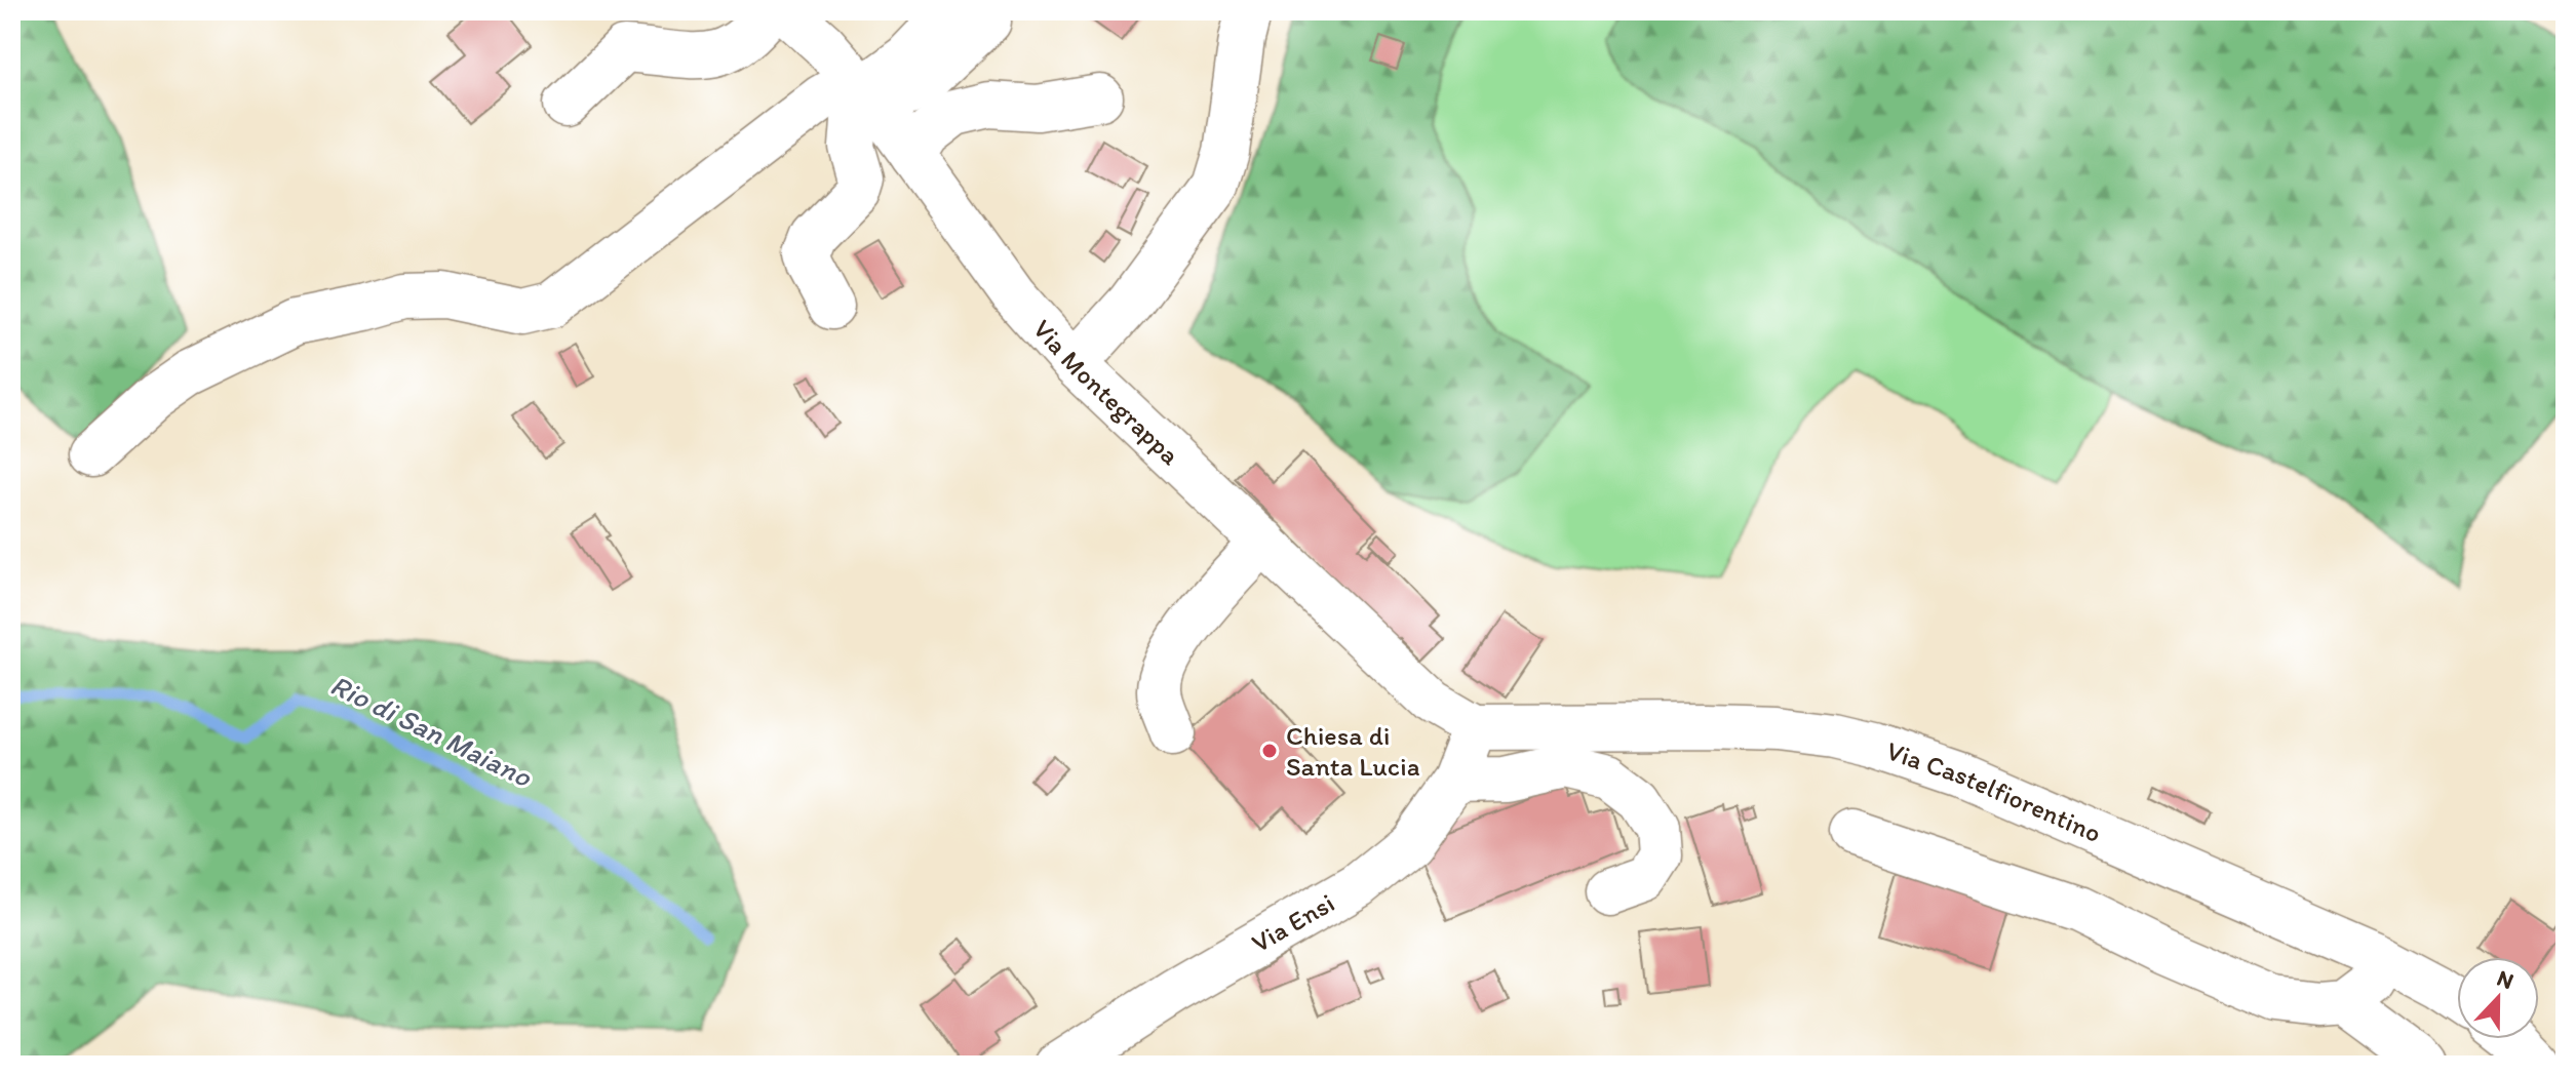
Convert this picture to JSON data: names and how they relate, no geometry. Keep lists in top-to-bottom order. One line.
{"streets":{"street":["Via Montegrappa","Via Castelfiorentino","Via Ensi"]},"crossings":[["Via Montegrappa","Via Castelfiorentino"],["Via Montegrappa","Via Ensi"],["Via Castelfiorentino","Via Ensi"]],"water":["Rio di San Maiano"],"places":["Chiesa di Santa Lucia"],"north":"top"}
